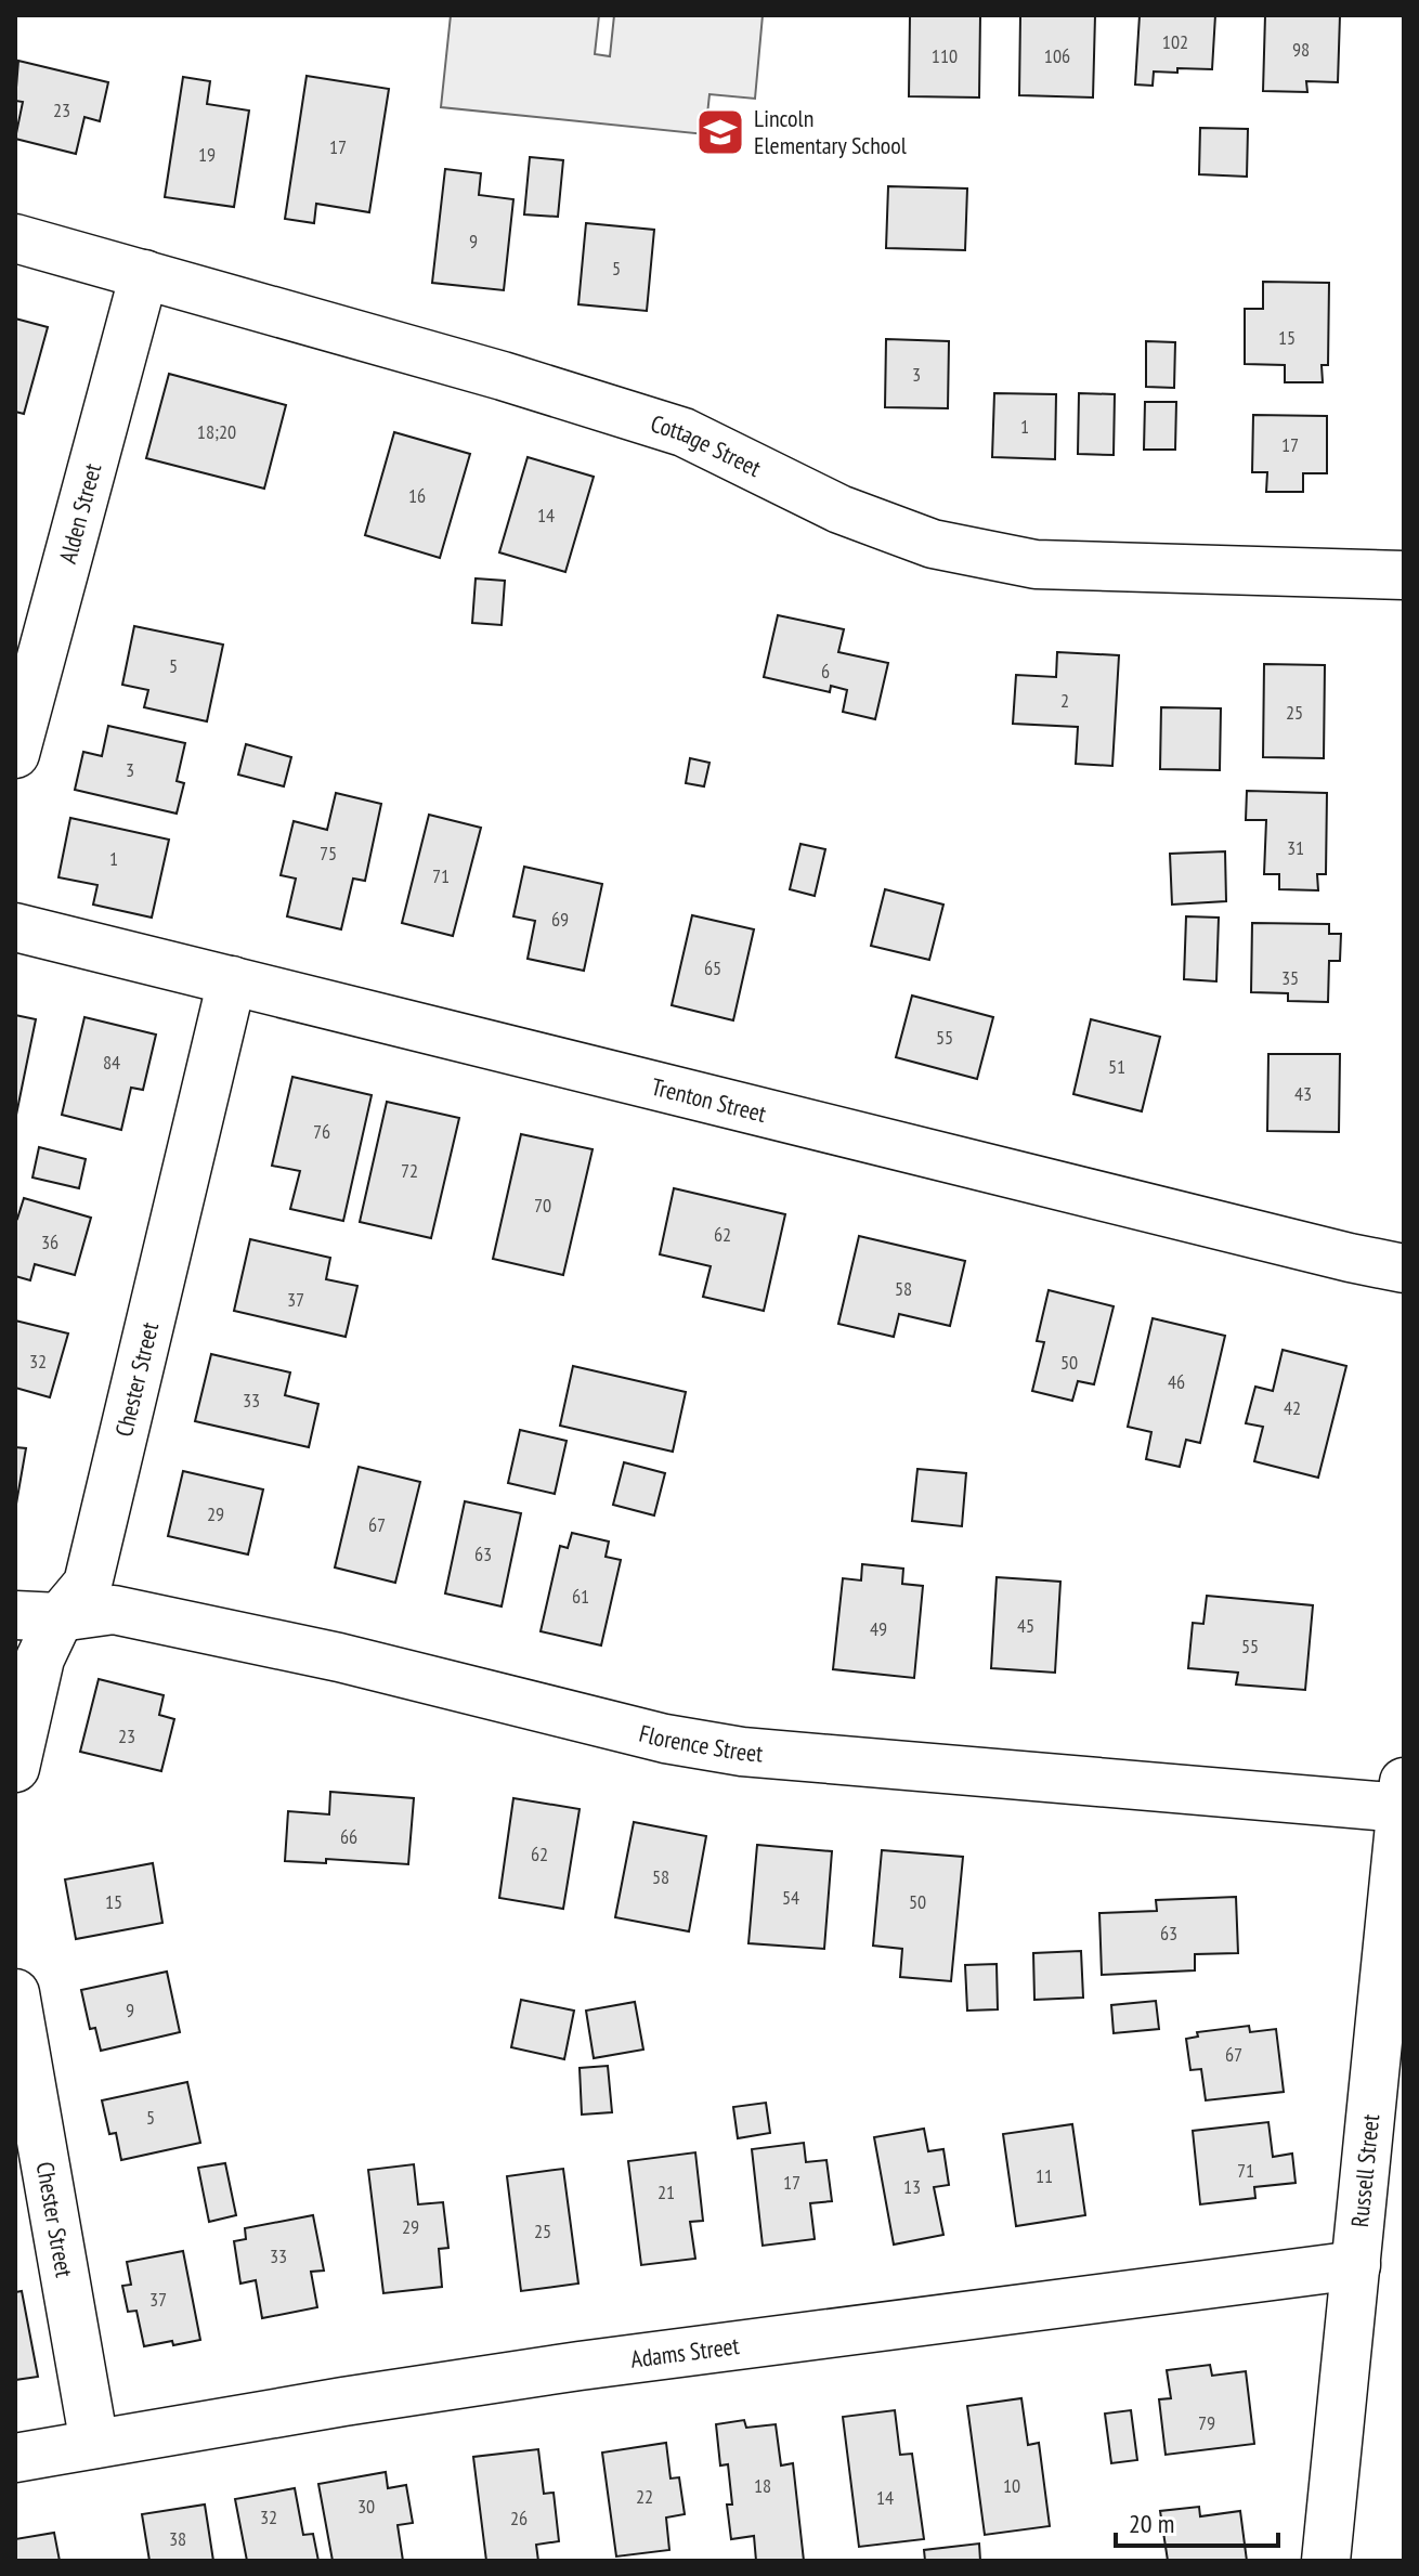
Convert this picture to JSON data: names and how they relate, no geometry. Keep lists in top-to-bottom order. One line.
{"streets":{"street":["Cottage Street","Alden Street","Trenton Street","Chester Street","Florence Street","Russell Street","Adams Street"]},"crossings":[["Cottage Street","Alden Street"],["Trenton Street","Chester Street"],["Chester Street","Florence Street"],["Chester Street","Adams Street"],["Florence Street","Russell Street"],["Russell Street","Adams Street"]],"places":{"school or university":["Lincoln Elementary School"]},"house_numbers":["102","98","110","106","23","17","19","9","5","15","3","1","18;20","17","16","14","5","6","2","25","3","31","75","1","71","69","65","35","55","84","51","43","76","72","70","62","36","58","37","32","50","46","33","42","29","67","63","61","45","49","55","23","66","62","58","54","15","50","63","9","67","5","71","11","17","13","21","29","25","33","37","79","18","10","22","14","30","32","26","38"],"scale_bar":"20 m"}
